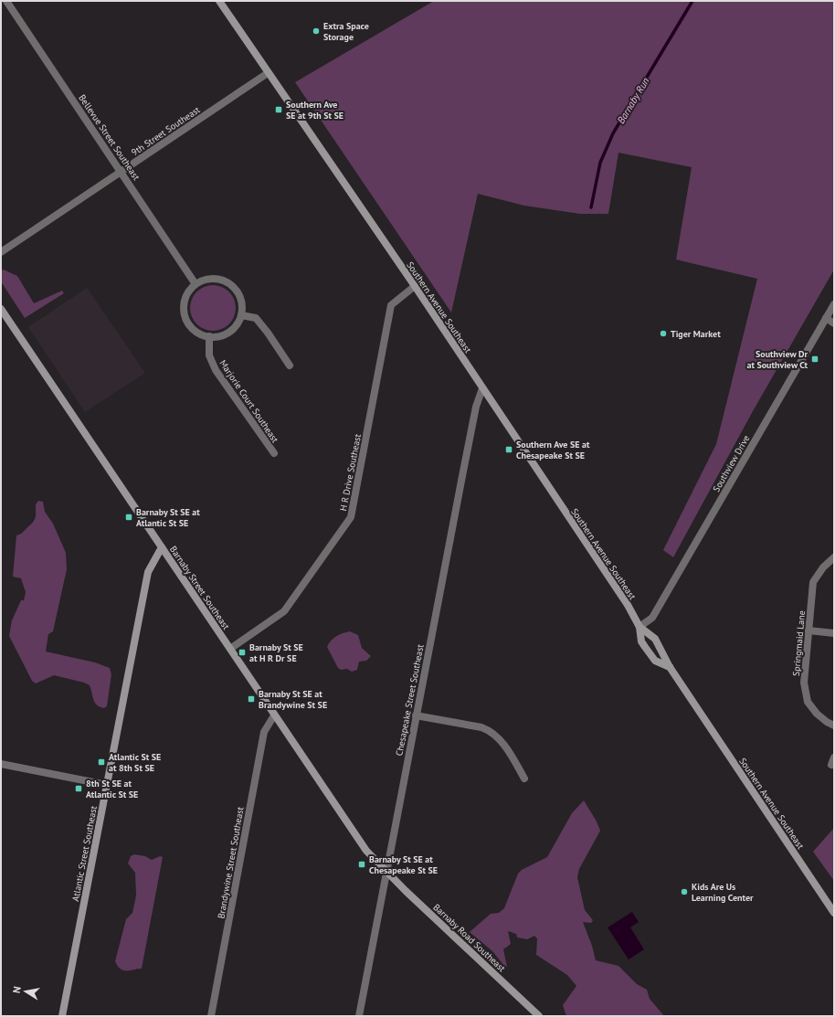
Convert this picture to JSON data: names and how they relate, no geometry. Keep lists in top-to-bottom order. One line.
{"streets":{"street":["9th Street Southeast","Bellevue Street Southeast","Southern Avenue Southeast","Marjorie Court Southeast","Southview Drive","H R Drive Southeast","Barnaby Street Southeast","Springmaid Lane","Chesapeake Street Southeast","Atlantic Street Southeast","Brandywine Street Southeast","Barnaby Road Southeast"]},"crossings":[["9th Street Southeast","Bellevue Street Southeast"],["9th Street Southeast","Southern Avenue Southeast"],["Bellevue Street Southeast","Marjorie Court Southeast"],["Southern Avenue Southeast","Southview Drive"],["Southern Avenue Southeast","H R Drive Southeast"],["Southern Avenue Southeast","Chesapeake Street Southeast"],["H R Drive Southeast","Barnaby Street Southeast"],["Barnaby Street Southeast","Chesapeake Street Southeast"],["Barnaby Street Southeast","Atlantic Street Southeast"],["Barnaby Street Southeast","Brandywine Street Southeast"],["Barnaby Street Southeast","Barnaby Road Southeast"],["Chesapeake Street Southeast","Barnaby Road Southeast"]],"water":["Barnaby Run"],"places":{"other":["Extra Space Storage","Tiger Market","Kids Are Us Learning Center"],"transit":["Southern Ave SE at 9th St SE","Southview Dr at Southview Ct","Southern Ave SE at Chesapeake St SE","Barnaby St SE at Atlantic St SE","Barnaby St SE at H R Dr SE","Barnaby St SE at Brandywine St SE","Atlantic St SE at 8th St SE","8th St SE at Atlantic St SE","Barnaby St SE at Chesapeake St SE"]},"north":"left"}
